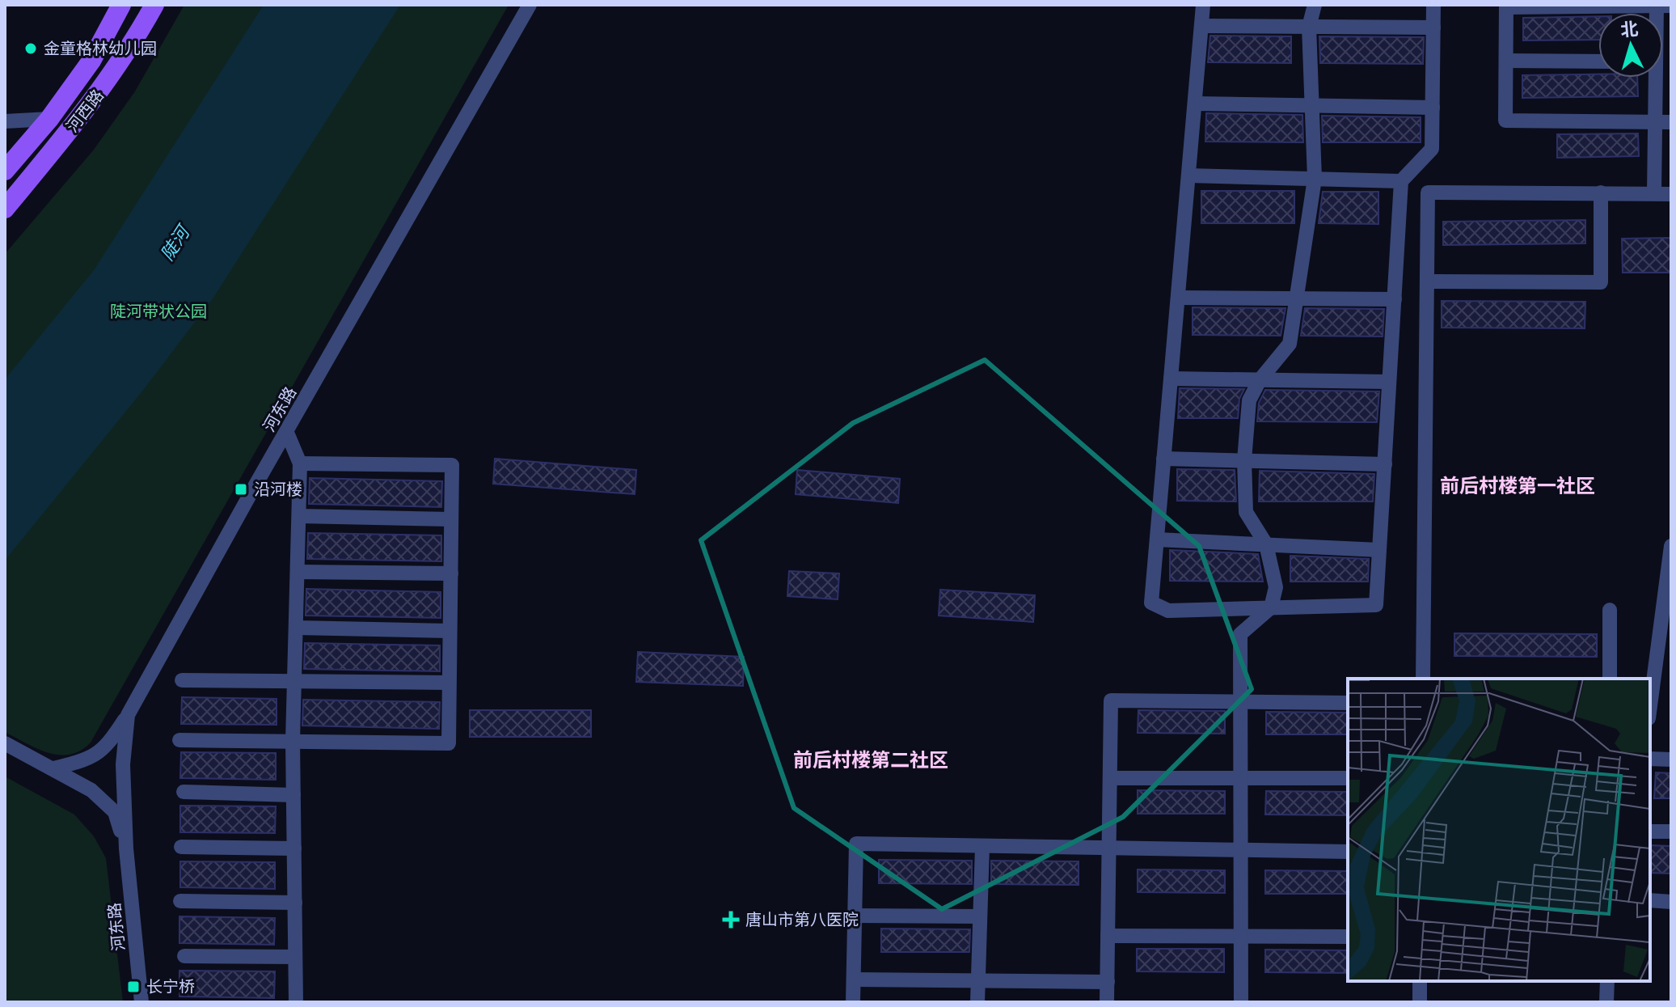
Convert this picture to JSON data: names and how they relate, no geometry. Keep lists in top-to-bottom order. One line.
{"streets":{"main road":["河西路"],"street":["河东路"]},"districts":["前后村楼第一社区","前后村楼第二社区"],"water":["陡河"],"parks":["陡河带状公园"],"places":{"other":["金童格林幼儿园"],"transit":["沿河楼","长宁桥"],"health":["唐山市第八医院"]},"north":"top"}
